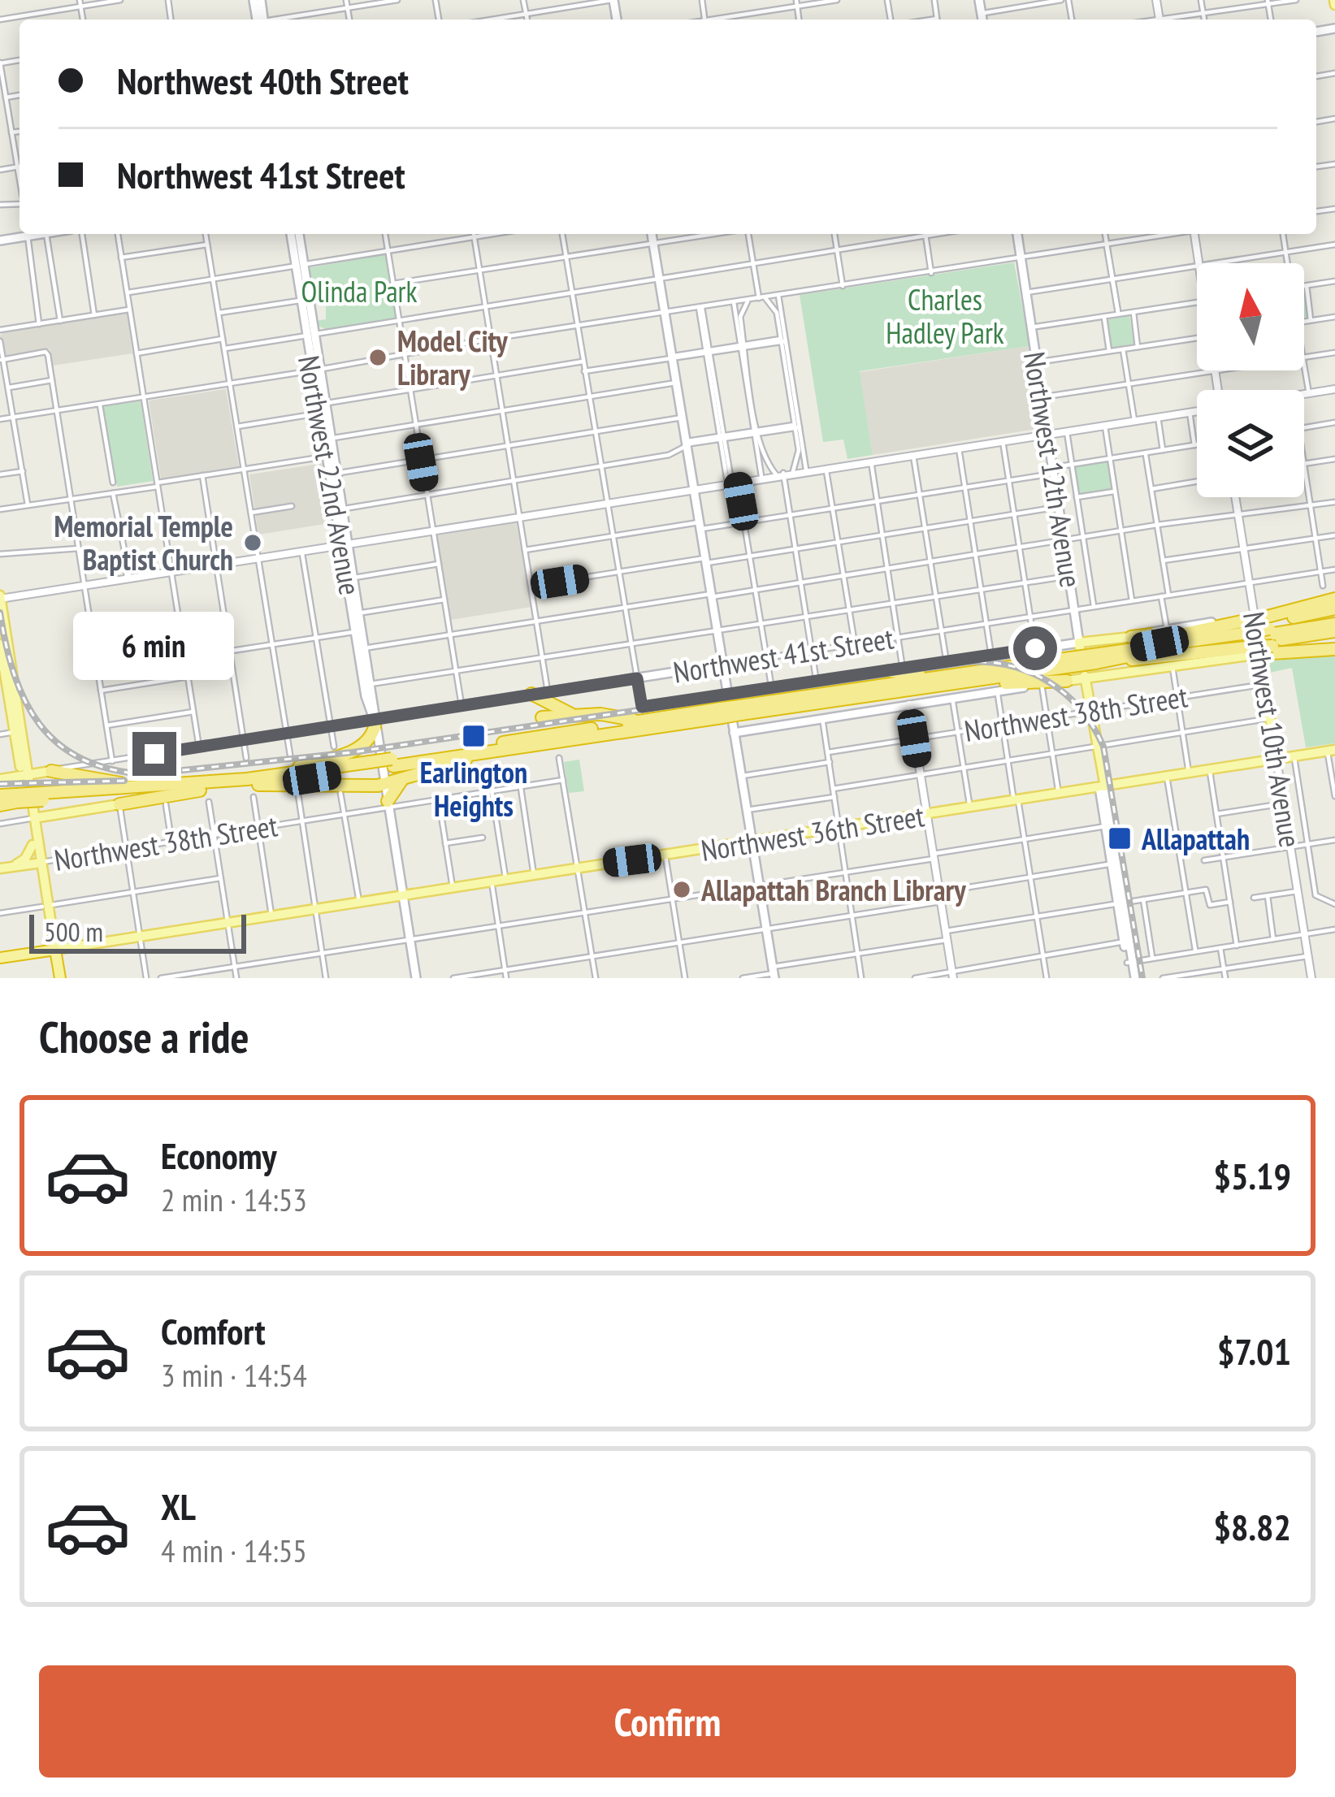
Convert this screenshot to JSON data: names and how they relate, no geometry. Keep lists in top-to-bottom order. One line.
{"streets":{"highway":["Northwest 36th Street"],"main road":["Northwest 12th Avenue","Northwest 22nd Avenue","Northwest 41st Street","Northwest 38th Street","Northwest 10th Avenue"]},"crossings":[["Northwest 12th Avenue","Northwest 41st Street"],["Northwest 12th Avenue","Northwest 38th Street"],["Northwest 12th Avenue","Northwest 36th Street"],["Northwest 22nd Avenue","Northwest 41st Street"],["Northwest 22nd Avenue","Northwest 38th Street"],["Northwest 22nd Avenue","Northwest 36th Street"],["Northwest 41st Street","Northwest 10th Avenue"],["Northwest 38th Street","Northwest 10th Avenue"],["Northwest 10th Avenue","Northwest 36th Street"]],"parks":["Olinda Park","Charles Hadley Park"],"places":{"other":["Model City Library","Memorial Temple Baptist Church","Allapattah Branch Library"],"transit":["Earlington Heights","Allapattah"]},"scale_bar":"500 m","north":"top","page":{"banner":["Northwest 40th Street","Northwest 41st Street"],"bubble":"6 min","scale":"500 m","heading":"Choose a ride","list":[{"name":"Economy","note":"2 min · 14:53","value":"$5.19"},{"name":"Comfort","note":"3 min · 14:54","value":"$7.01"},{"name":"XL","note":"4 min · 14:55","value":"$8.82"}],"buttons":"Confirm"}}
